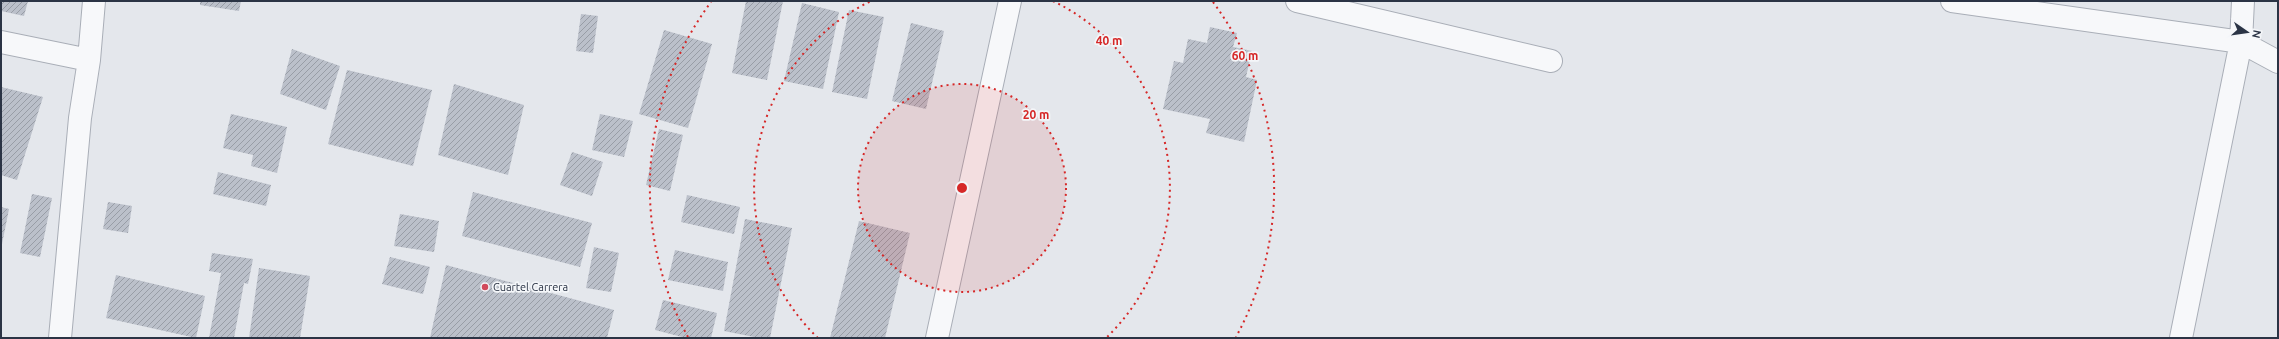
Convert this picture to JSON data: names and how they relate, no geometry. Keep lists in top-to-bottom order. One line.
{"places":["Cuartel Carrera"],"north":"right","rings":["40 m","60 m","20 m"]}
